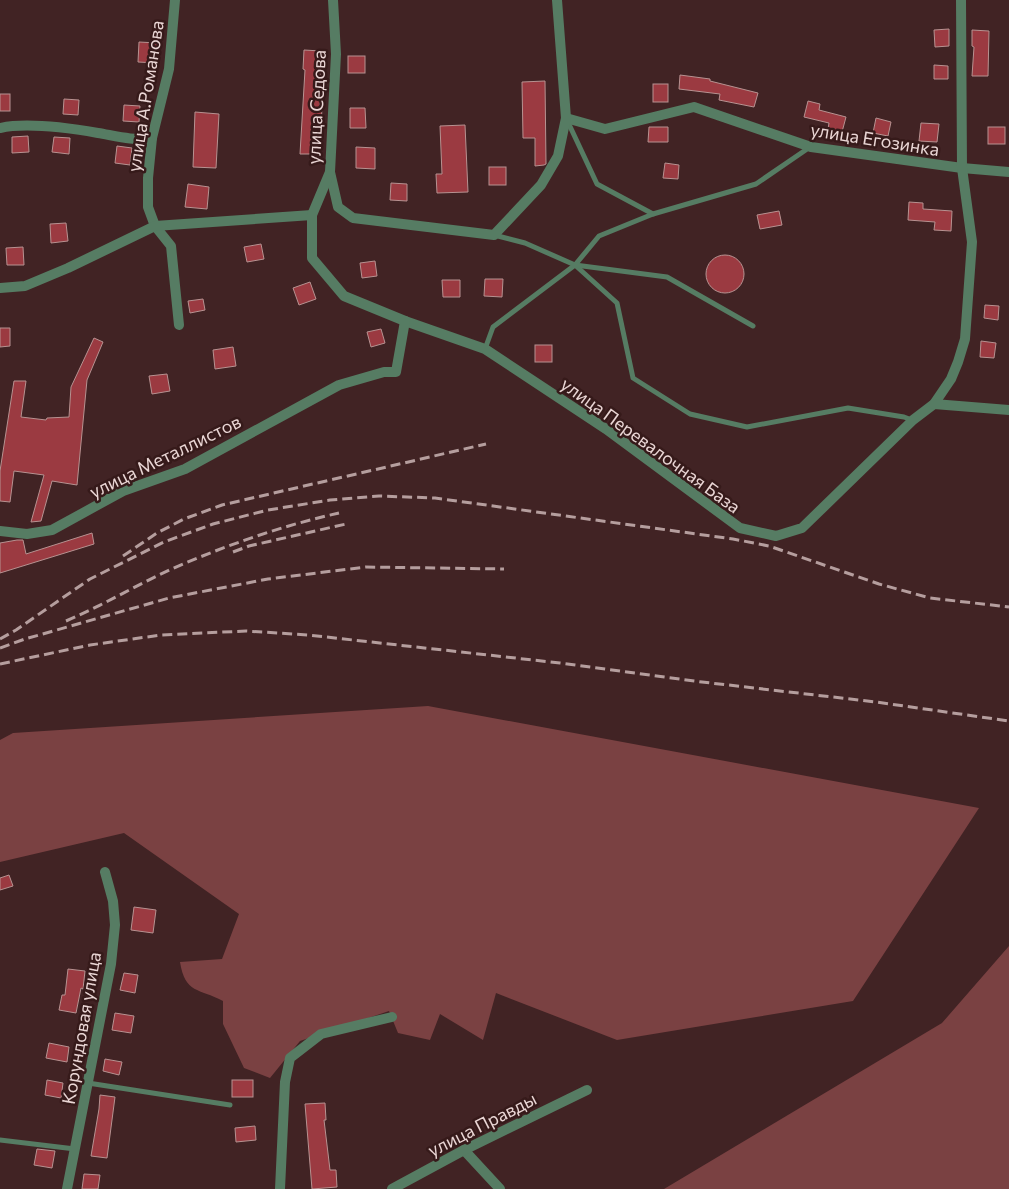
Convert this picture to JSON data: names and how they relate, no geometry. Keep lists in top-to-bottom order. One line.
{"streets":{"street":["улица А.Романова","улица Седова","улица Егозинка","улица Перевалочная База","улица Металлистов","Корундовая улица","улица Правды"]},"crossings":[["улица Седова","улица Перевалочная База"],["улица Седова","улица Металлистов"],["улица Егозинка","улица Перевалочная База"],["улица Перевалочная База","улица Металлистов"]]}
